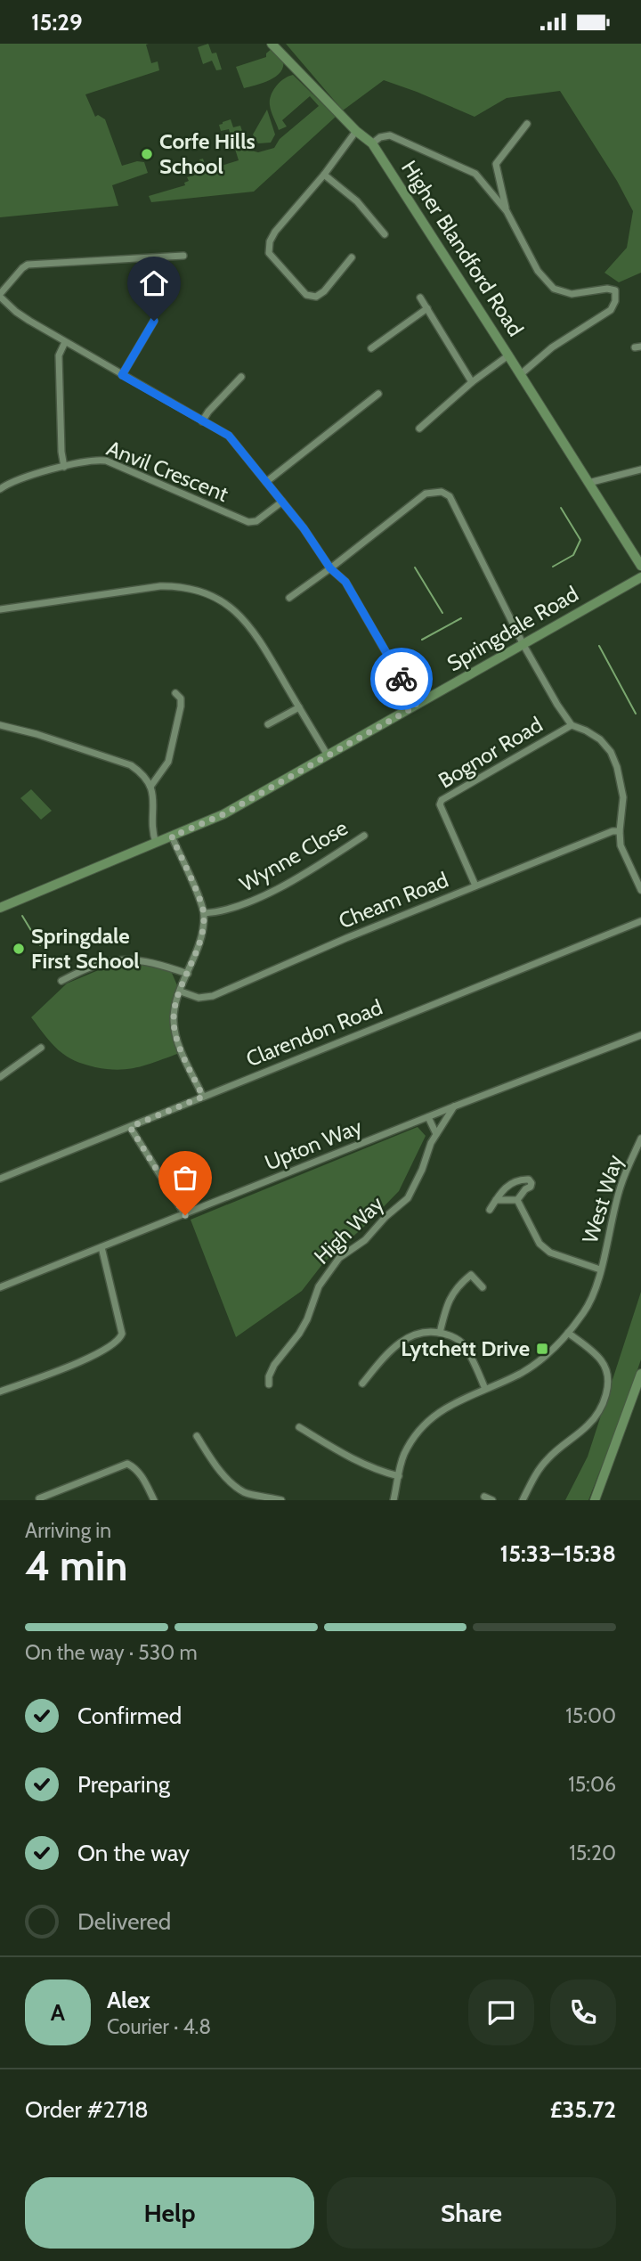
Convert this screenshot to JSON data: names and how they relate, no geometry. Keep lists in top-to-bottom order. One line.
{"streets":{"street":["Higher Blandford Road","Anvil Crescent","Springdale Road","Bognor Road","Wynne Close","Cheam Road","Clarendon Road","Upton Way","West Way","High Way"]},"crossings":[["Bognor Road","Cheam Road"],["Upton Way","High Way"]],"places":{"other":["Corfe Hills School","Springdale First School"],"transit":["Lytchett Drive"]},"page":{"status":"15:29","heading":["4 min","Arriving in","15:33–15:38"],"panel":["Alex","Courier · 4.8","Order #2718","£35.72"],"bar":"On the way · 530 m","list":[["Confirmed","15:00"],["Preparing","15:06"],["On the way","15:20"],"Delivered"],"round":"A","buttons":["Help","Share"]}}
